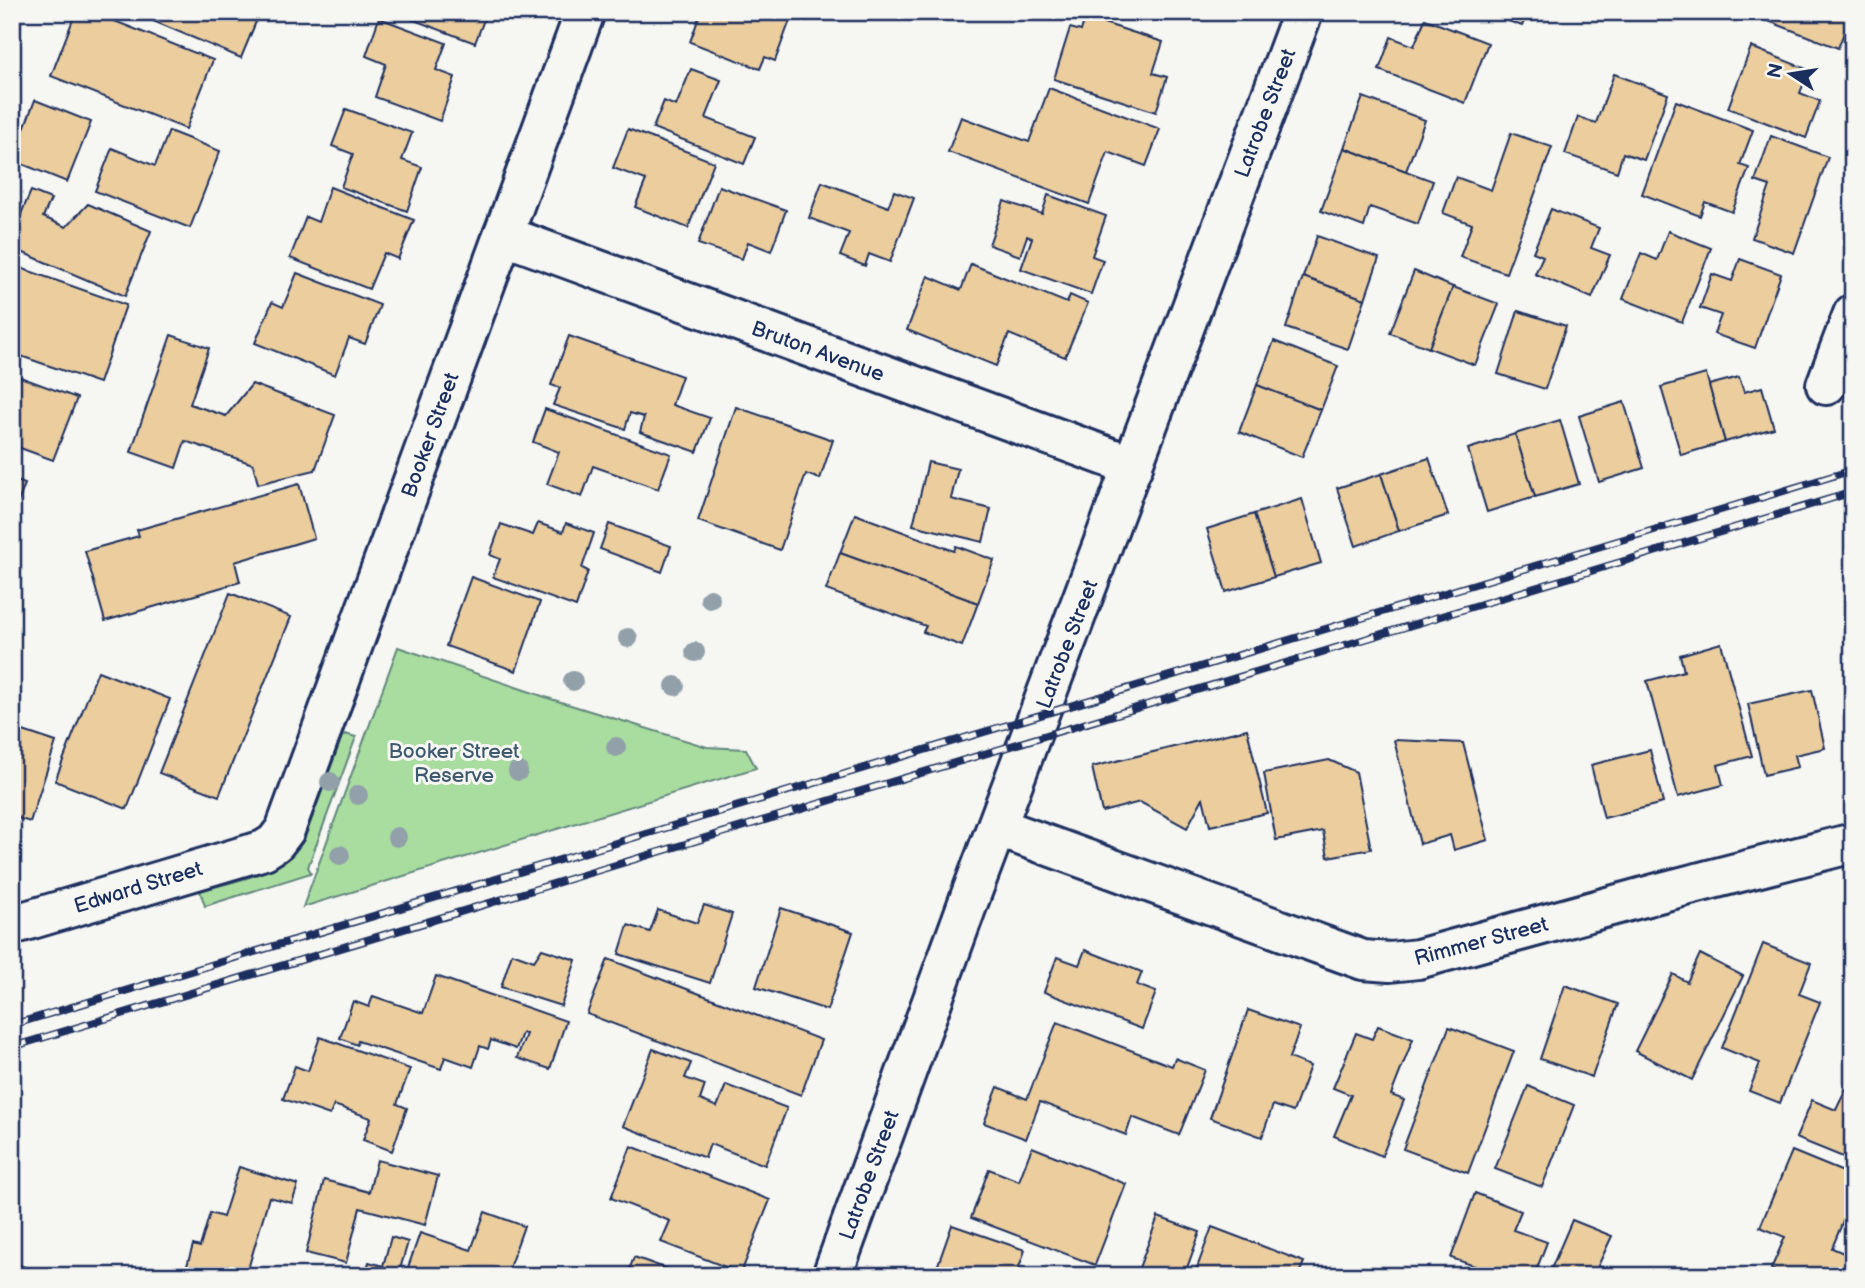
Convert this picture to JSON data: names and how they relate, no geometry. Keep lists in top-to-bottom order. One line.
{"streets":{"street":["Latrobe Street","Bruton Avenue","Booker Street","Edward Street","Rimmer Street"]},"crossings":[["Latrobe Street","Bruton Avenue"],["Latrobe Street","Rimmer Street"],["Bruton Avenue","Booker Street"],["Booker Street","Edward Street"]],"parks":["Booker Street Reserve"],"north":"left"}
